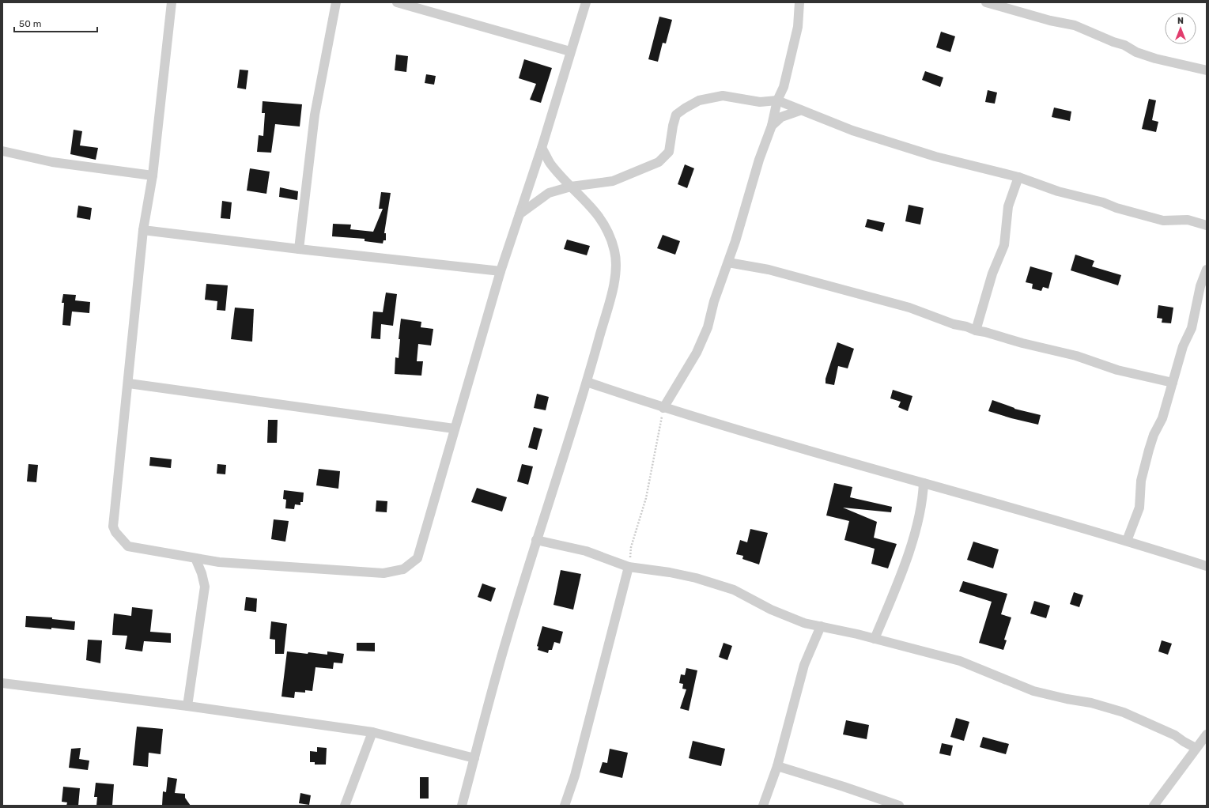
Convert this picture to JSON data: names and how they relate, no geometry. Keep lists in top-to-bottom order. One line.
{"scale_bar":"50 m","north":"top"}
